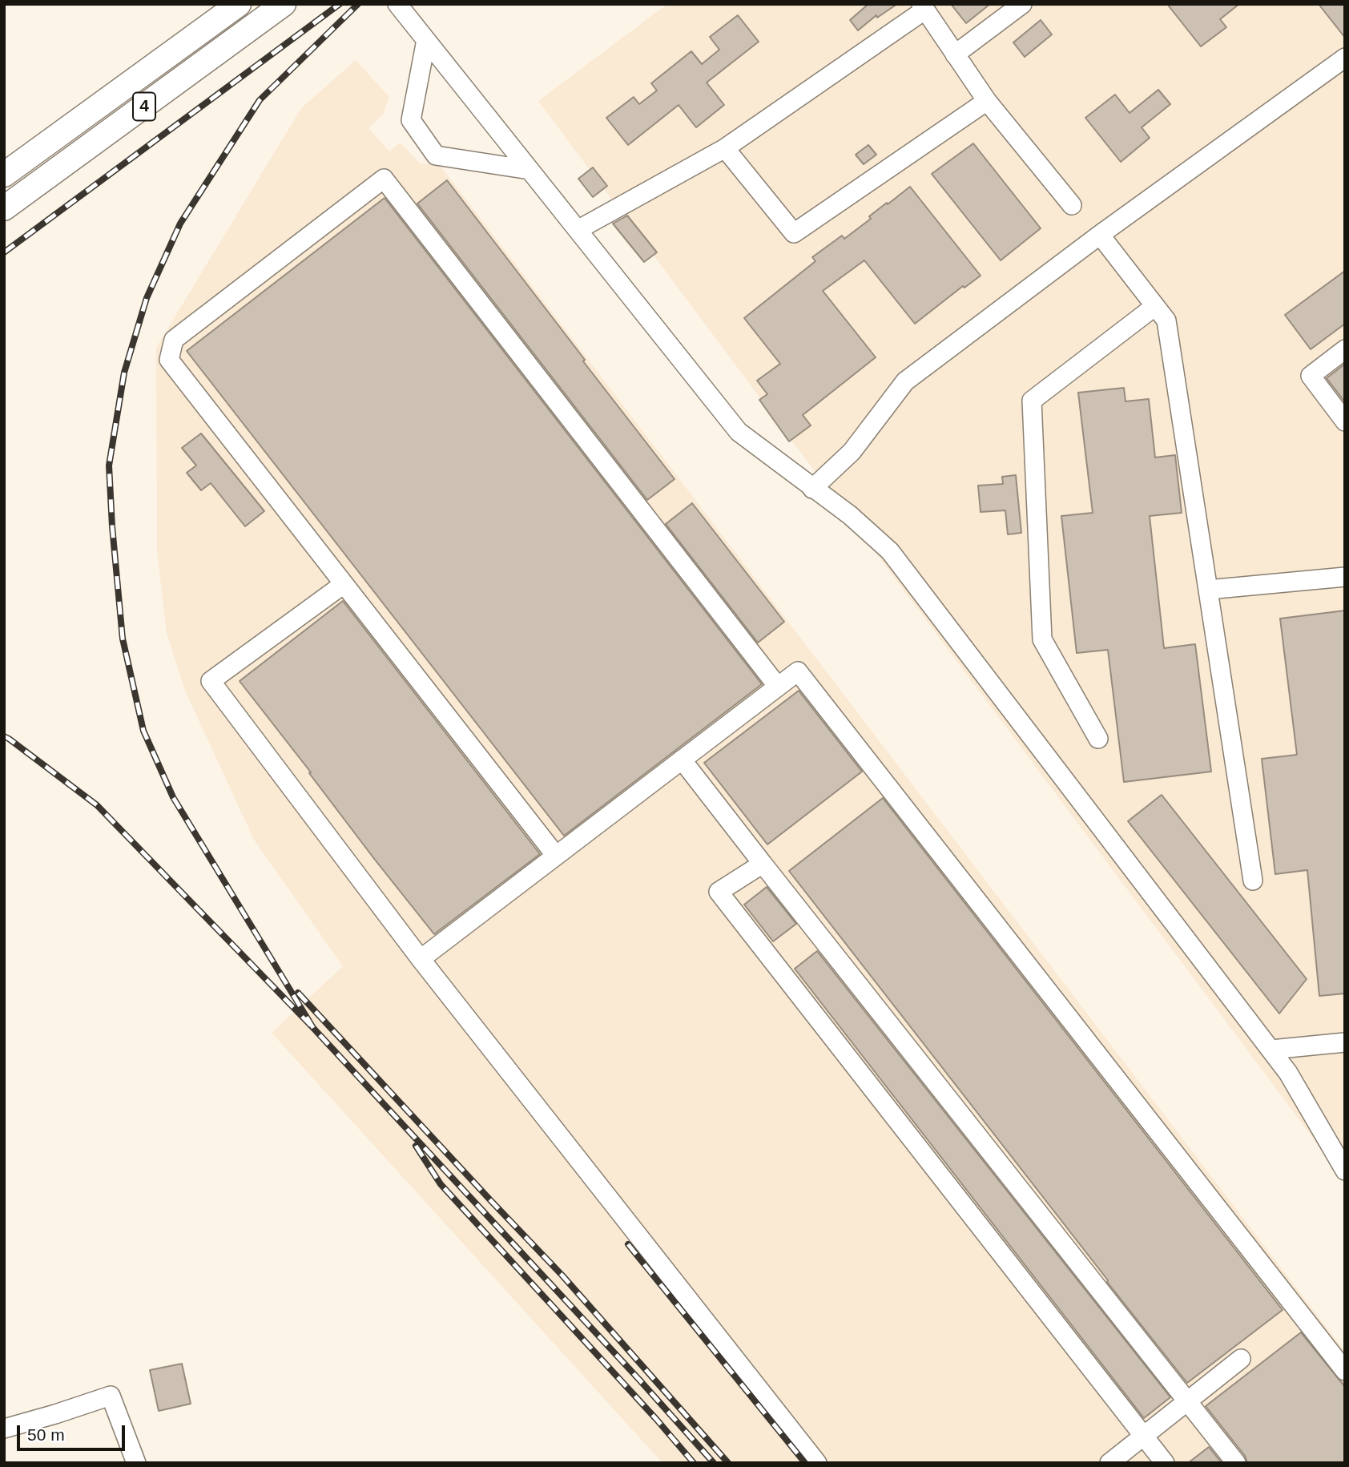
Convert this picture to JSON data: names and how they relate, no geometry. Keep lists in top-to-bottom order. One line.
{"streets":{"main road":["4"]},"scale_bar":"50 m"}
